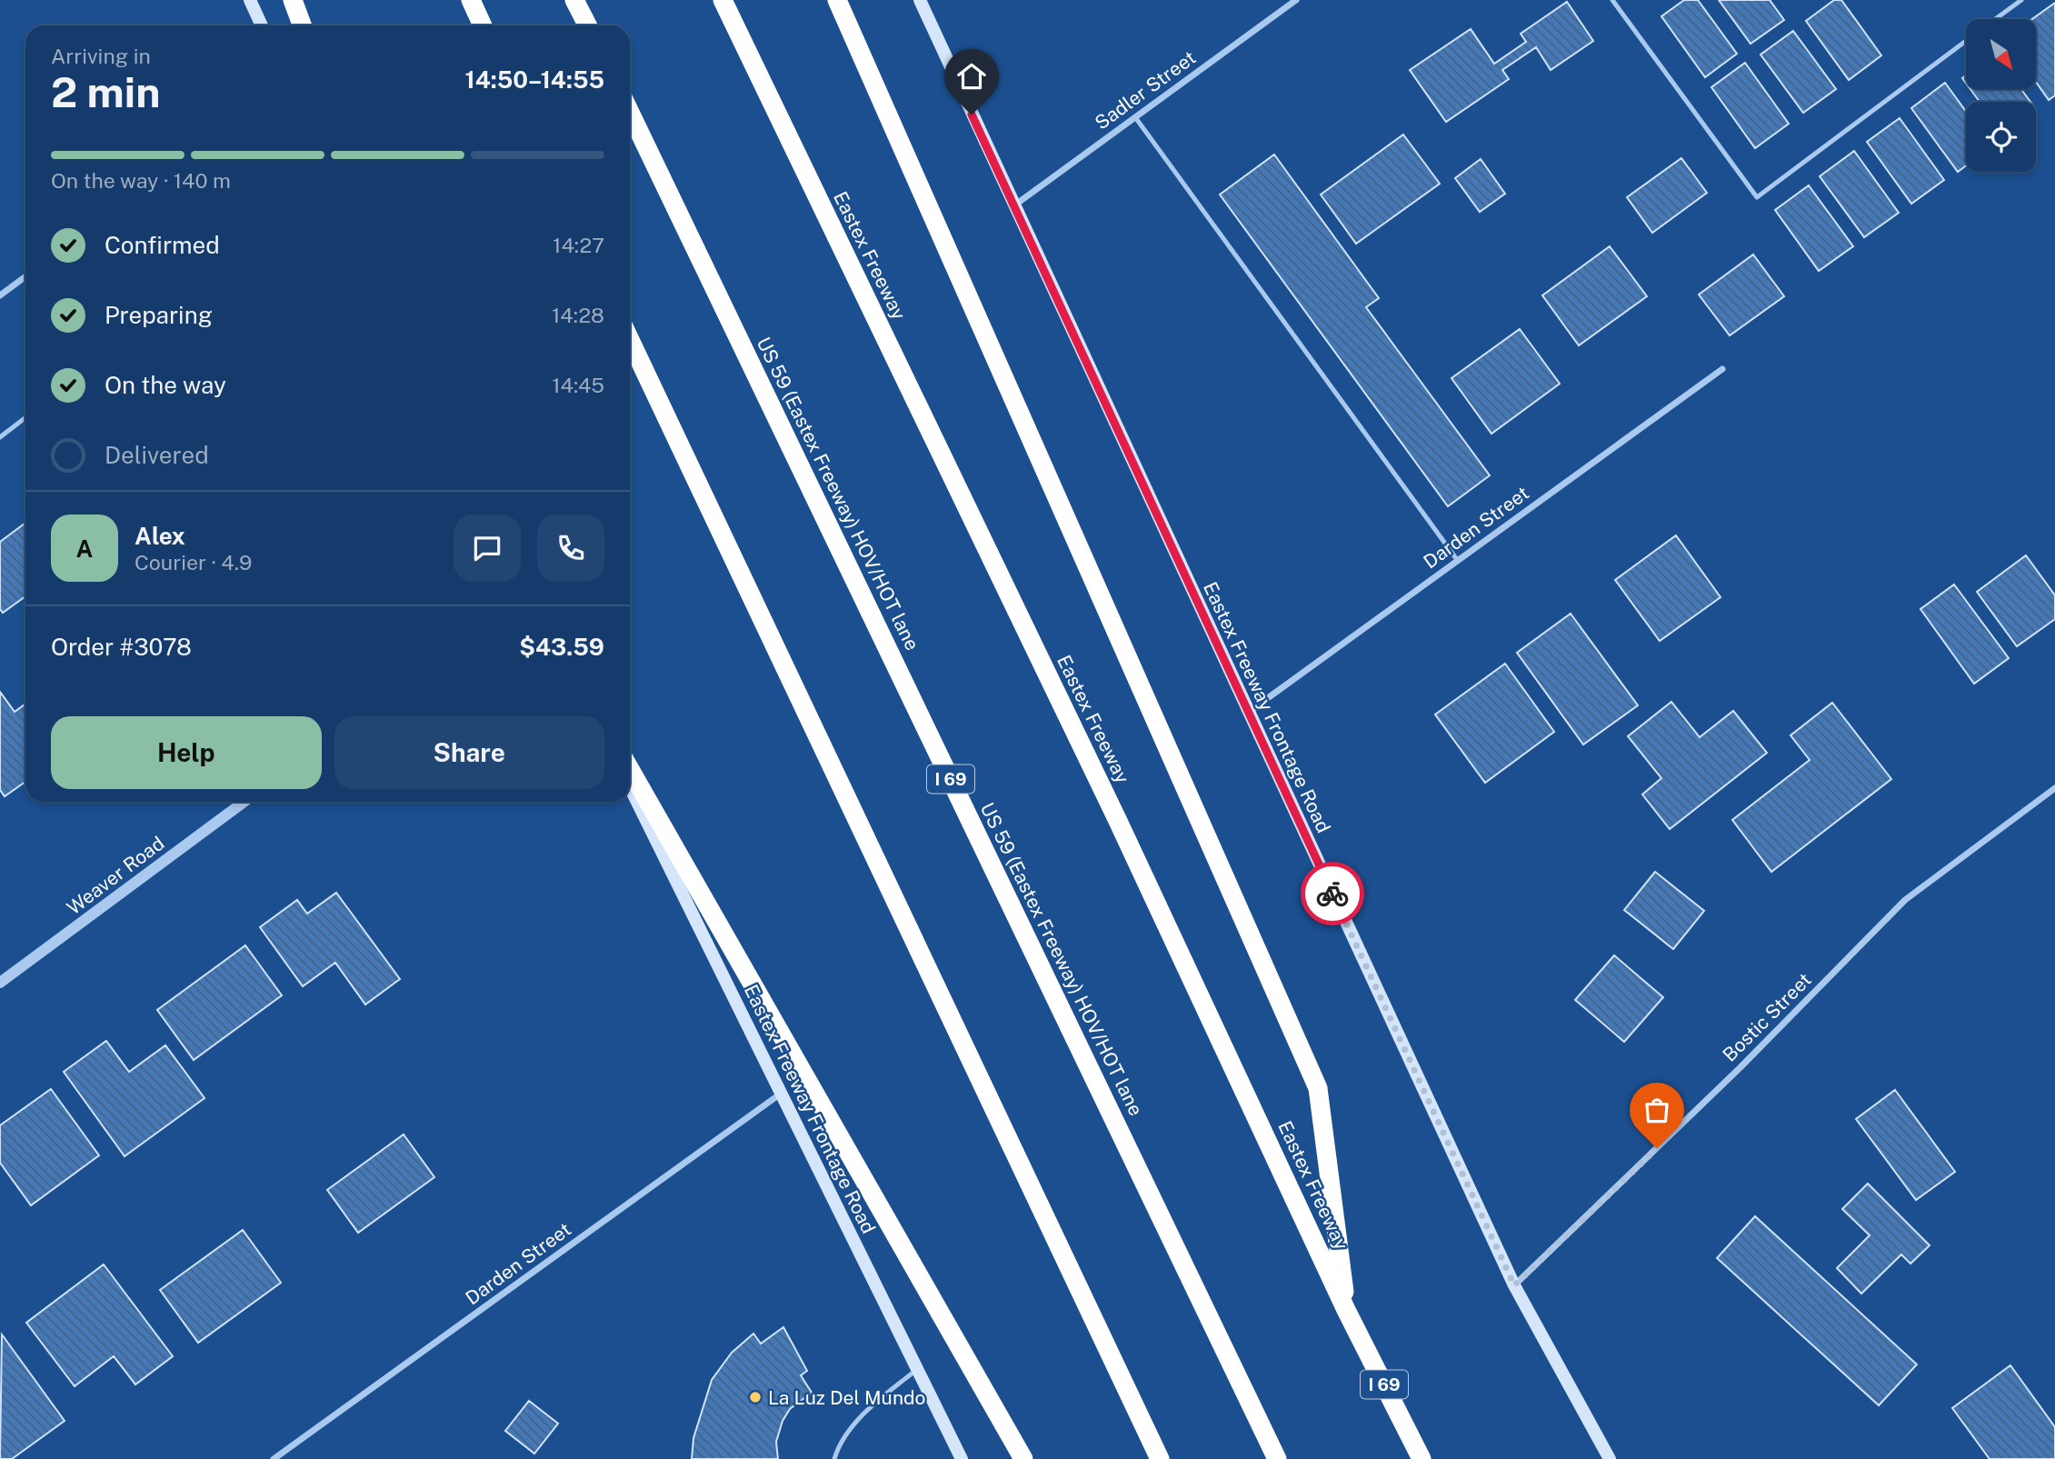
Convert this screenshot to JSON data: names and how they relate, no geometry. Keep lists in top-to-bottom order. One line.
{"streets":{"highway":["Eastex Freeway","US 59 (Eastex Freeway) HOV/HOT lane","I 69"],"main road":["Eastex Freeway Frontage Road"],"street":["Sadler Street","Darden Street","Weaver Road","Bostic Street"]},"crossings":[["Sadler Street","Eastex Freeway Frontage Road"],["Darden Street","Eastex Freeway Frontage Road"],["Eastex Freeway Frontage Road","Bostic Street"]],"places":["La Luz Del Mundo"],"north":"bottom right","page":{"heading":["2 min","Arriving in","14:50–14:55"],"panel":["Alex","Courier · 4.9","Order #3078","$43.59"],"bar":"On the way · 140 m","list":[["Confirmed","14:27"],["Preparing","14:28"],["On the way","14:45"],"Delivered"],"round":"A","buttons":["Help","Share"]}}
